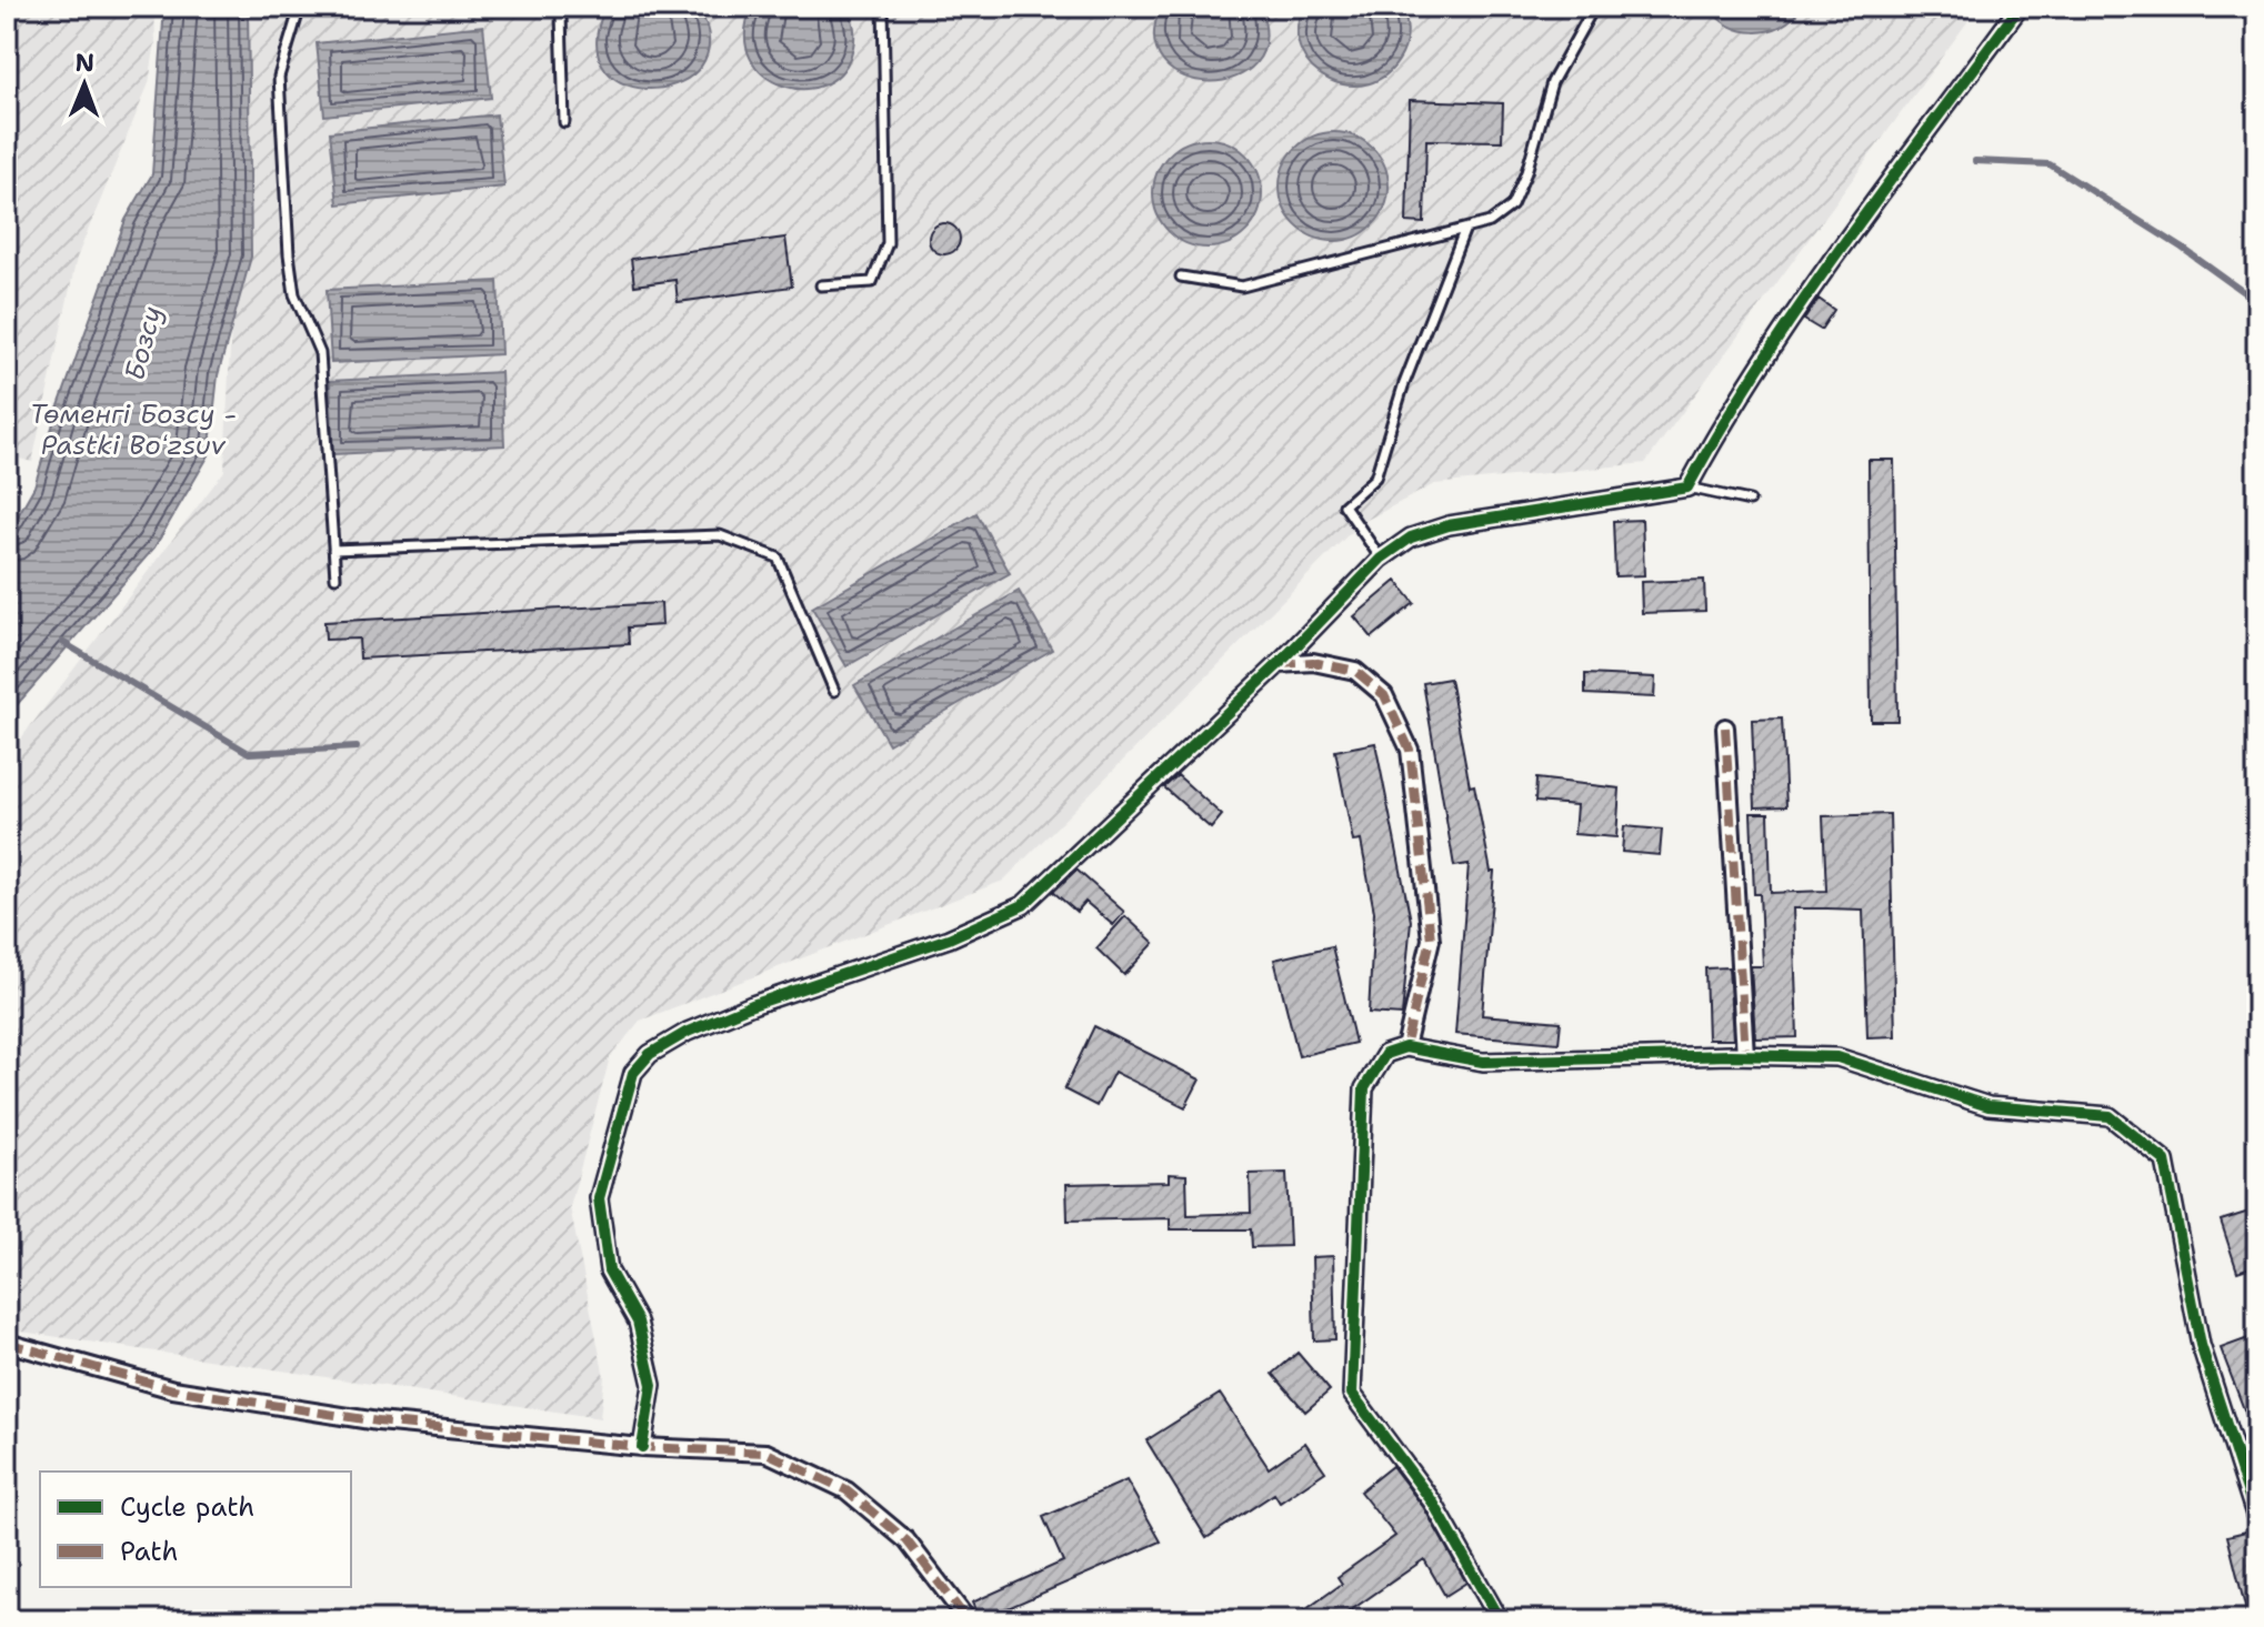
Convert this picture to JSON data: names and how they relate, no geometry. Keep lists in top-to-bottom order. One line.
{"water":["Бозсу","Төменгі Бозсу - Pastki Boʻzsuv"],"legend":["Cycle path","Path"],"north":"top"}
